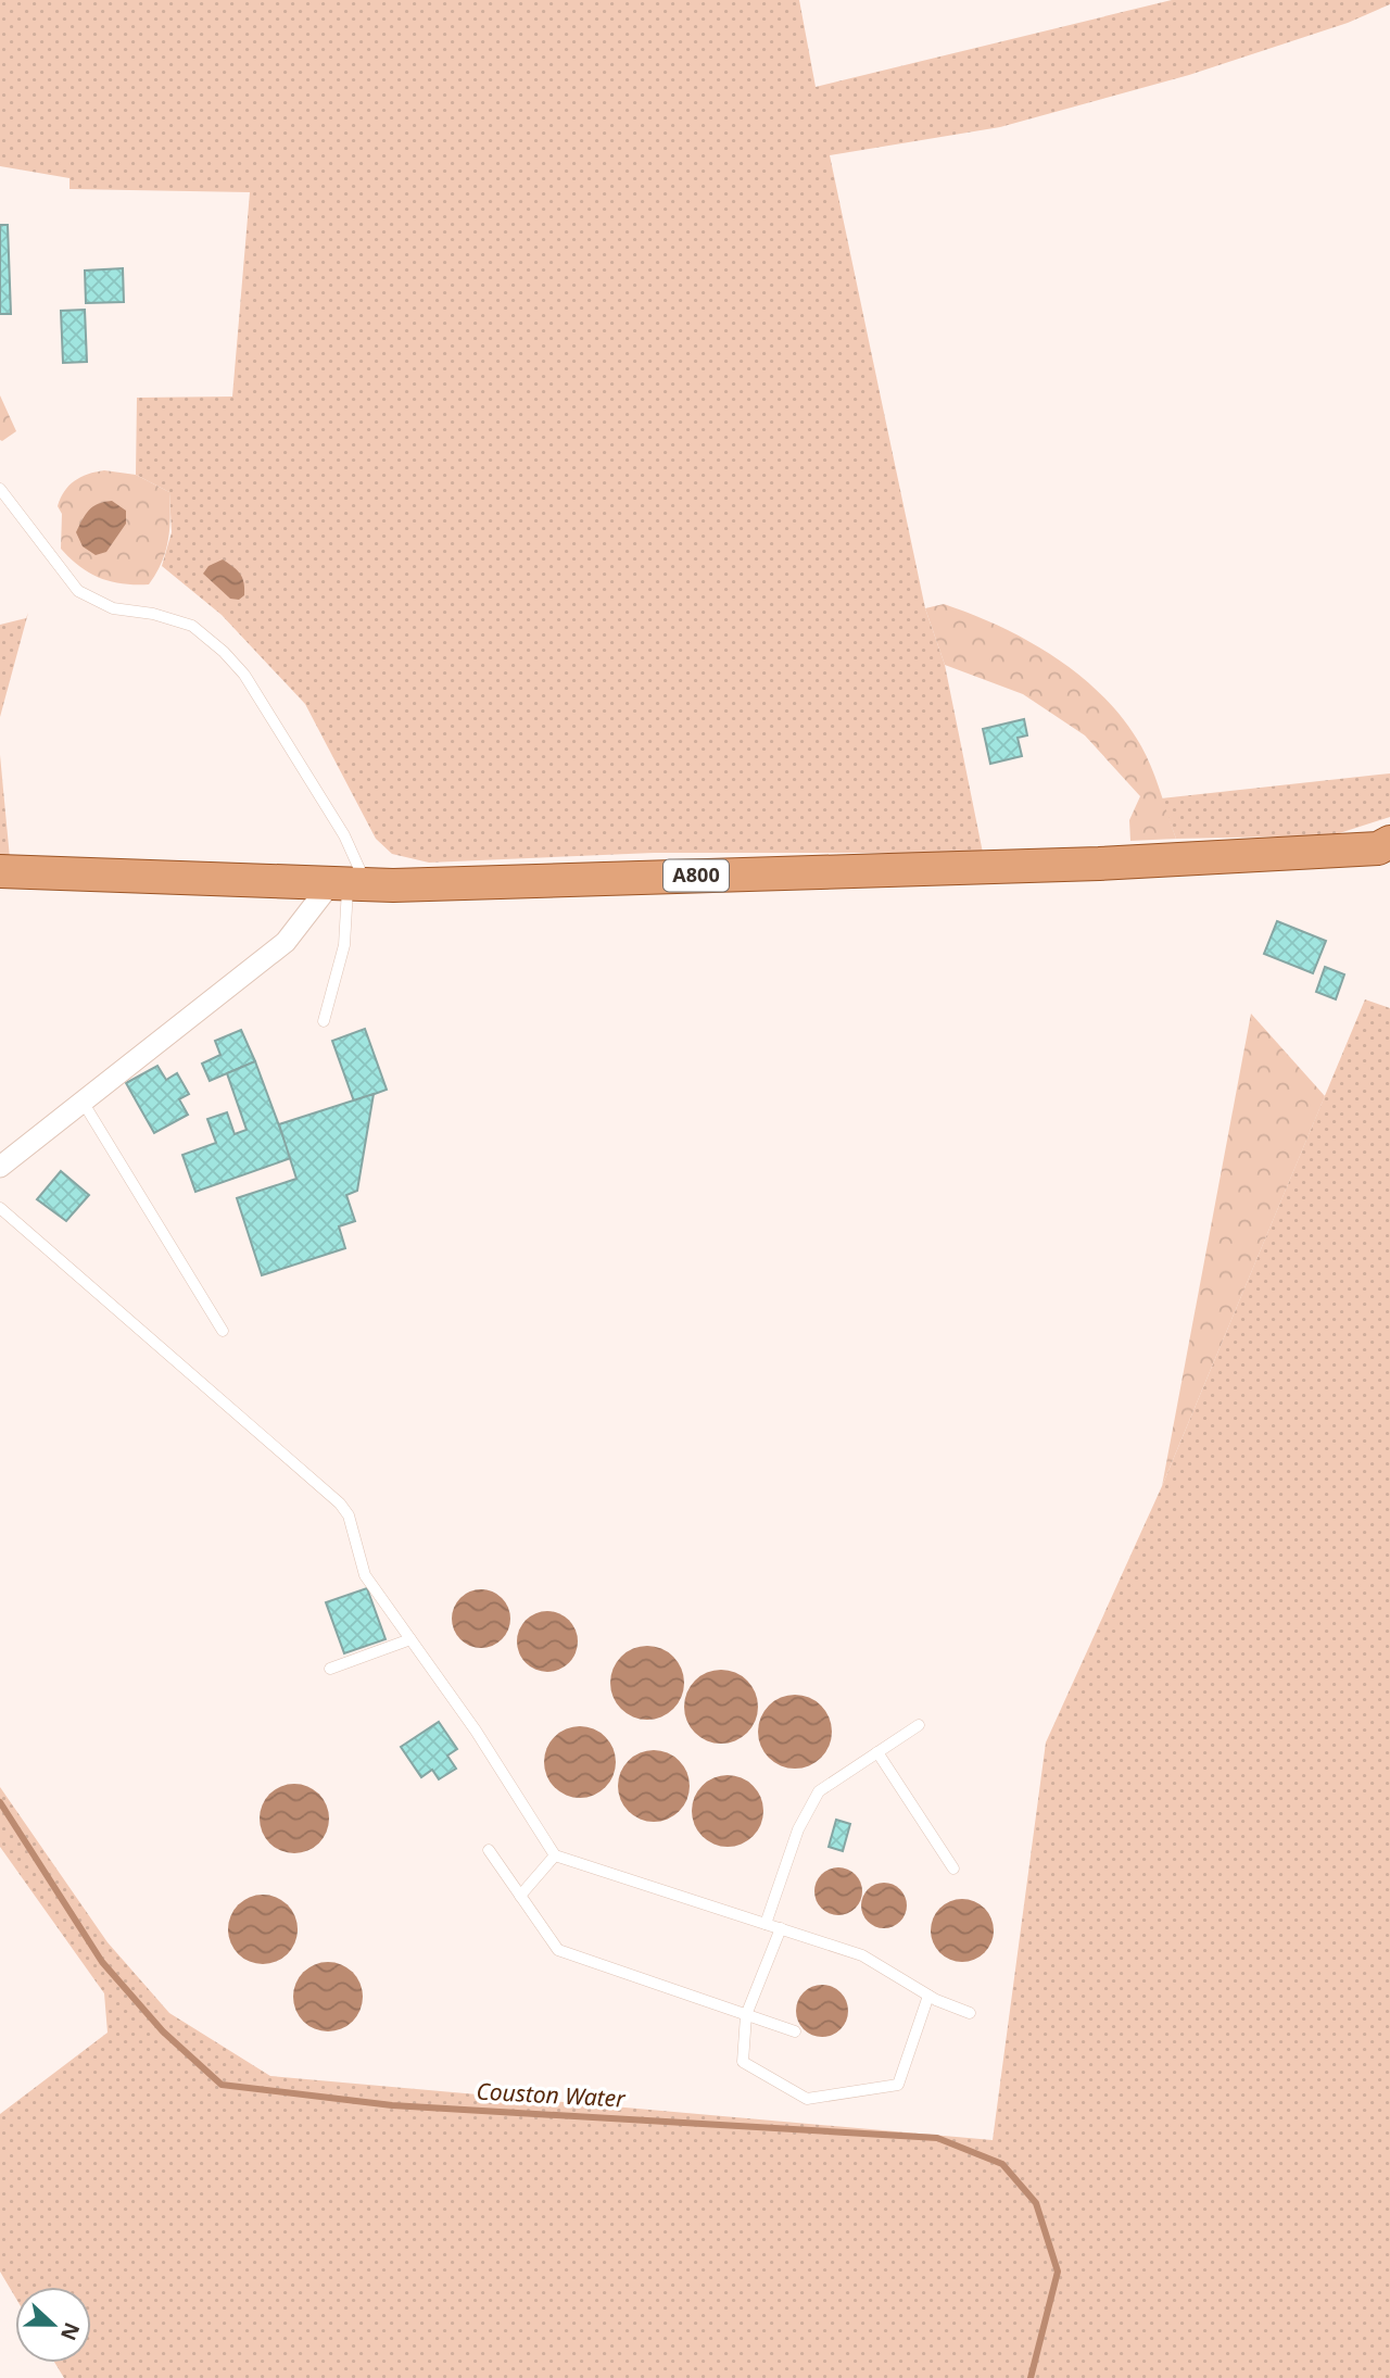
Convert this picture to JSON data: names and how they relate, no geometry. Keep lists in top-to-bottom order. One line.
{"streets":{"main road":["A800"]},"water":["Couston Water"],"north":"right"}
